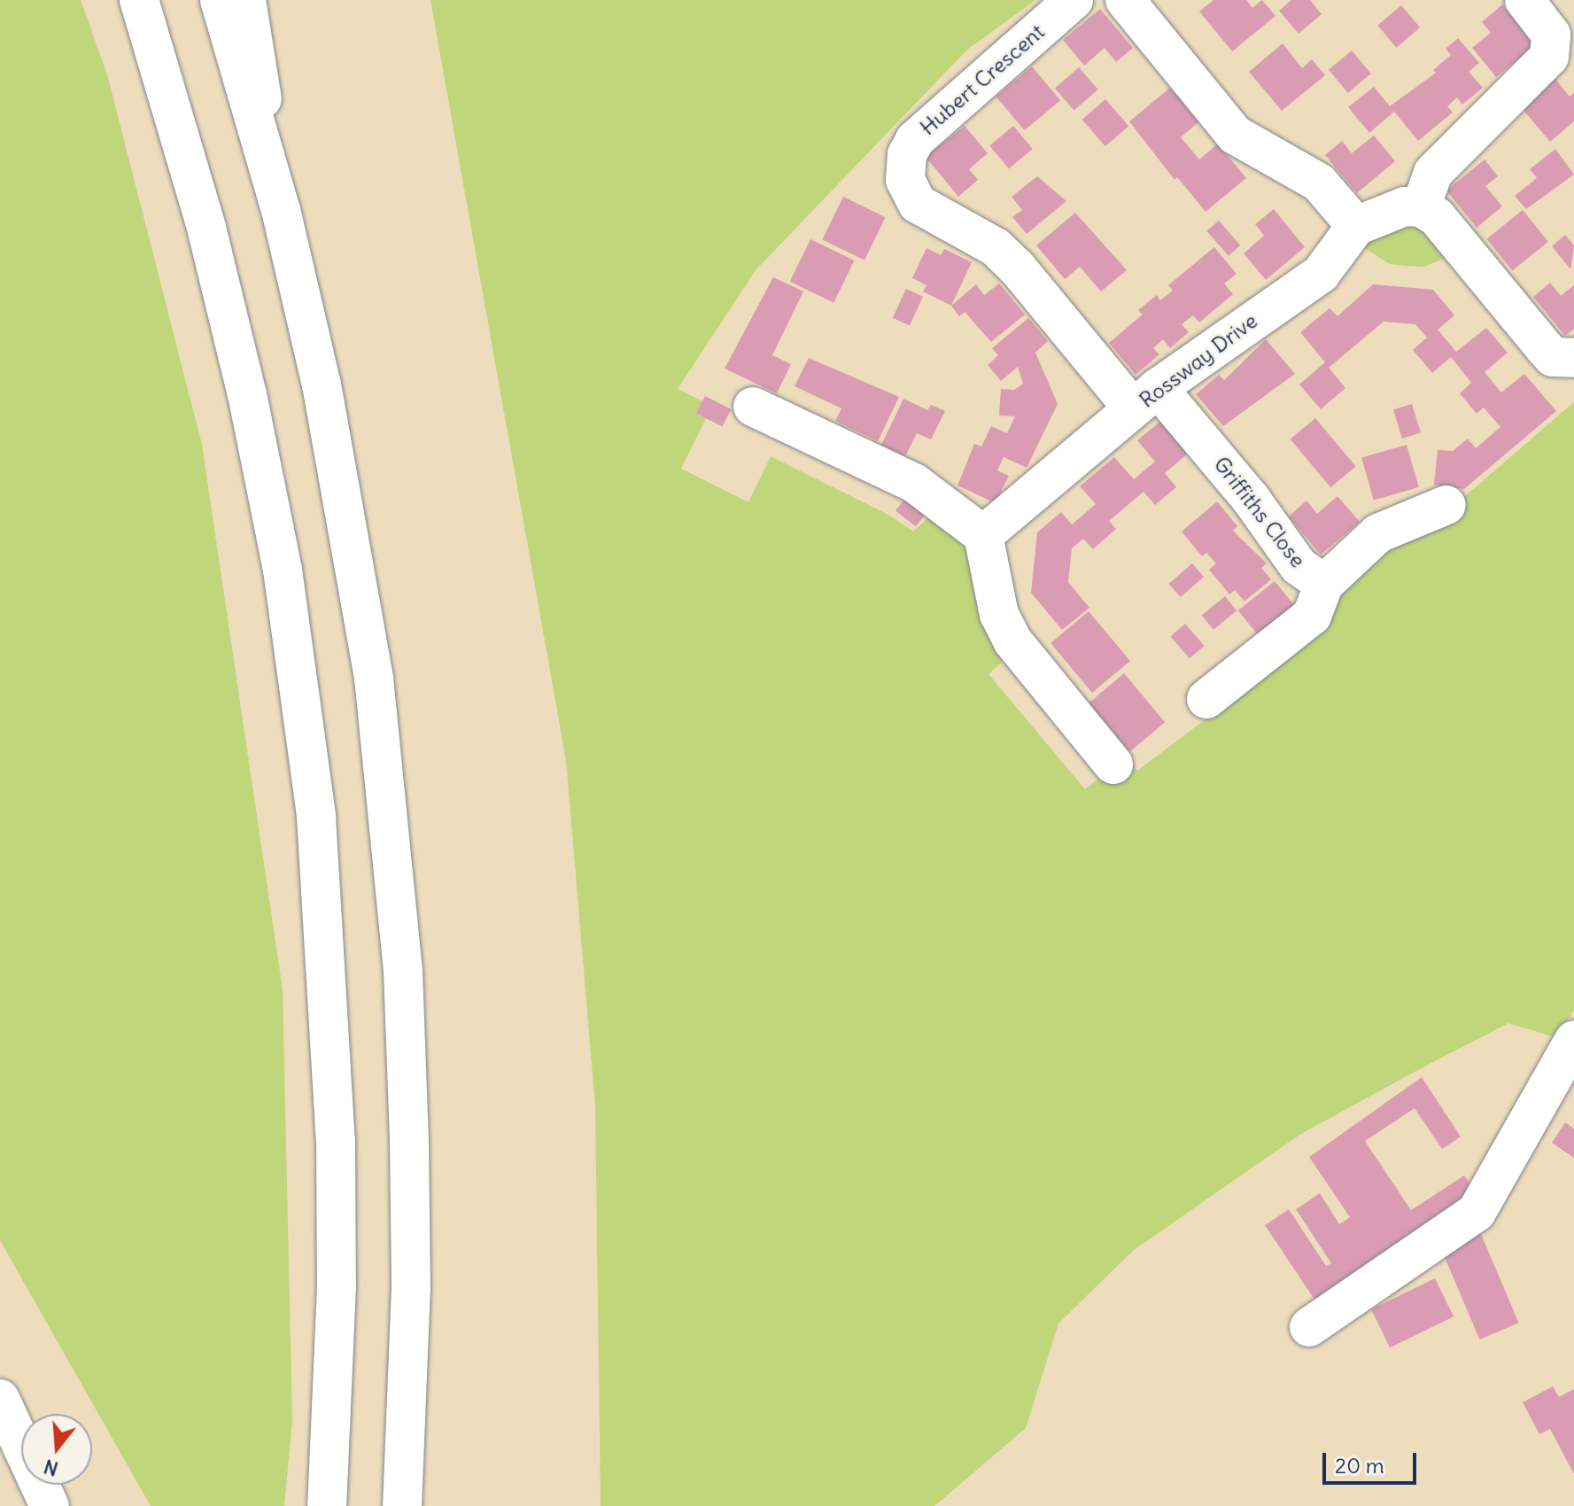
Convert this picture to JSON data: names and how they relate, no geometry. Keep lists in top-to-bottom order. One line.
{"streets":{"main road":["Hubert Crescent","Rossway Drive","Griffiths Close"]},"crossings":[["Hubert Crescent","Rossway Drive"],["Hubert Crescent","Griffiths Close"],["Rossway Drive","Griffiths Close"]],"scale_bar":"20 m","north":"bottom"}
